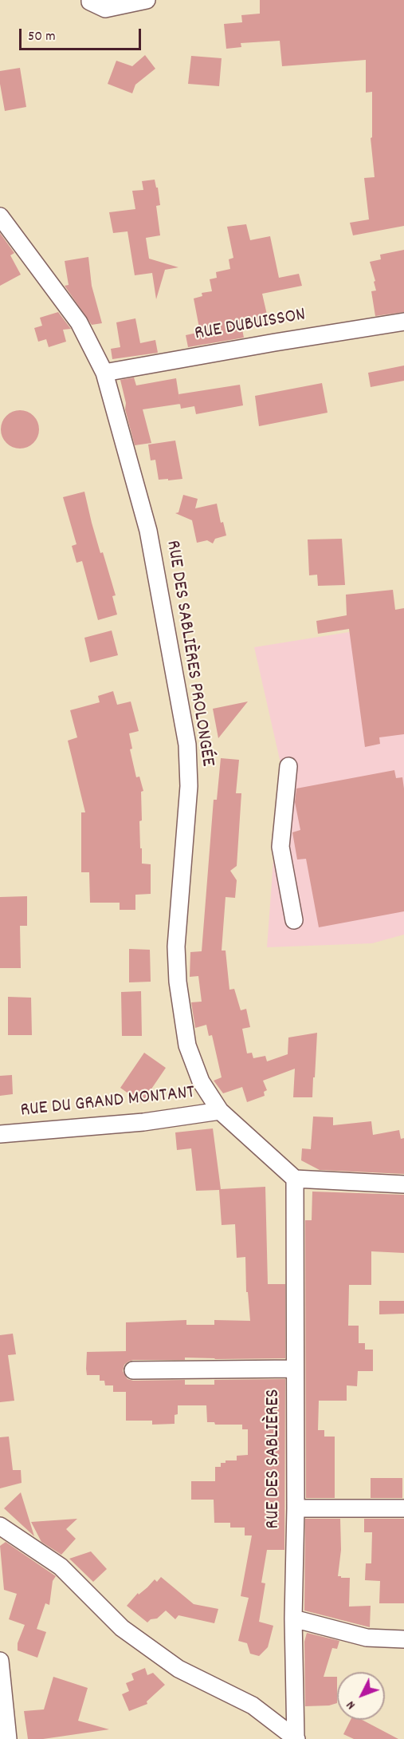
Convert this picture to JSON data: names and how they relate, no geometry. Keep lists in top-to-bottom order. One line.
{"streets":{"street":["RUE DUBUISSON","RUE DES SABLIÈRES PROLONGÉE","RUE DU GRAND MONTANT","RUE DES SABLIÈRES"]},"crossings":[["RUE DUBUISSON","RUE DES SABLIÈRES PROLONGÉE"],["RUE DES SABLIÈRES PROLONGÉE","RUE DU GRAND MONTANT"],["RUE DES SABLIÈRES PROLONGÉE","RUE DES SABLIÈRES"]],"scale_bar":"50 m","north":"bottom left"}
